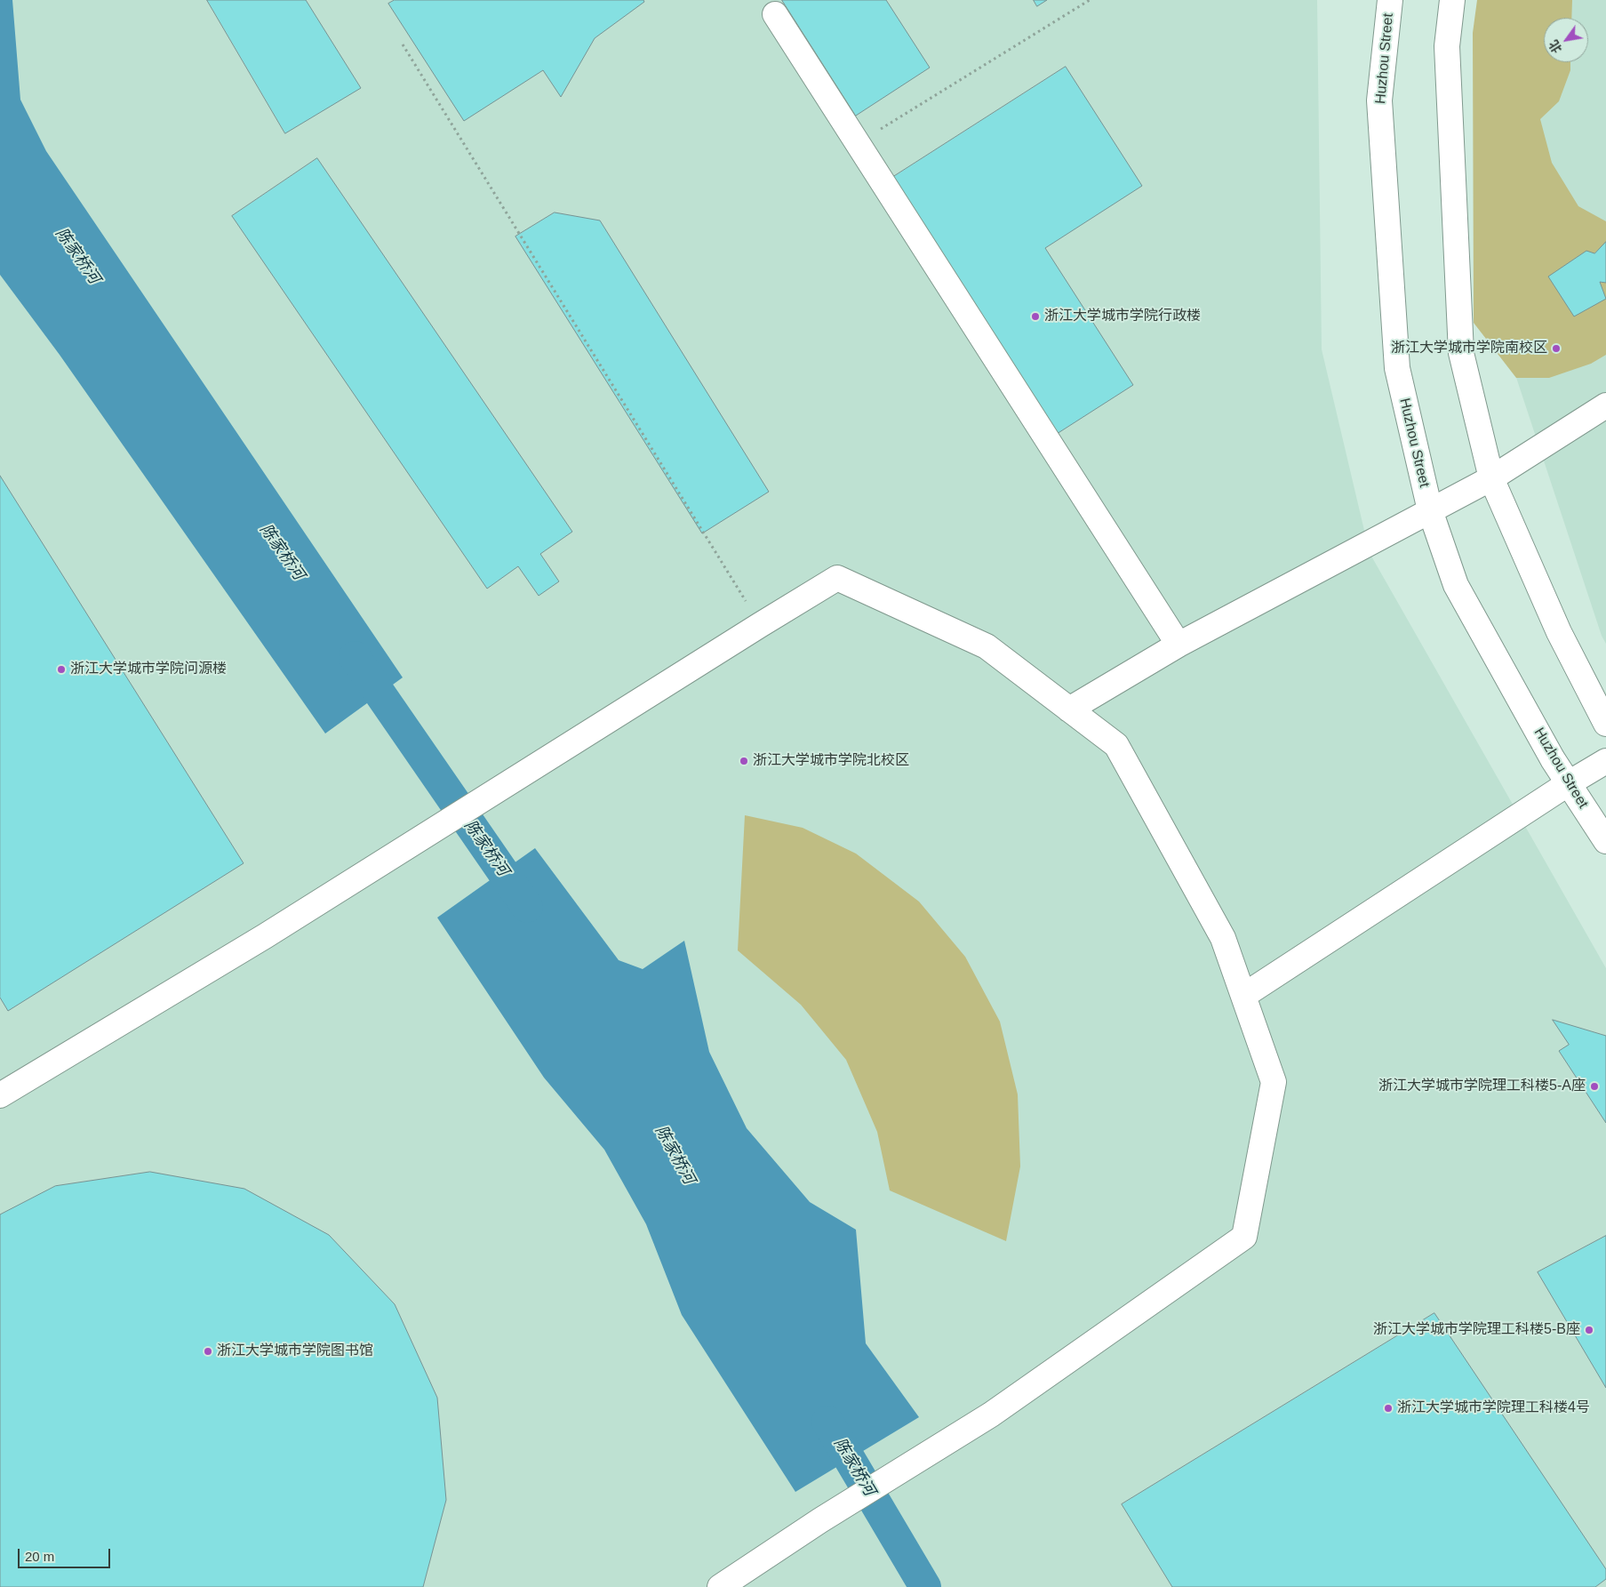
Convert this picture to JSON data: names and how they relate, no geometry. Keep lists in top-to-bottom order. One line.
{"streets":{"street":["Huzhou Street"]},"water":["陈家桥河"],"places":["浙江大学城市学院行政楼","浙江大学城市学院南校区","浙江大学城市学院问源楼","浙江大学城市学院北校区","浙江大学城市学院理工科楼5-A座","浙江大学城市学院理工科楼5-B座","浙江大学城市学院图书馆","浙江大学城市学院理工科楼4号"],"scale_bar":"20 m","north":"bottom left"}
